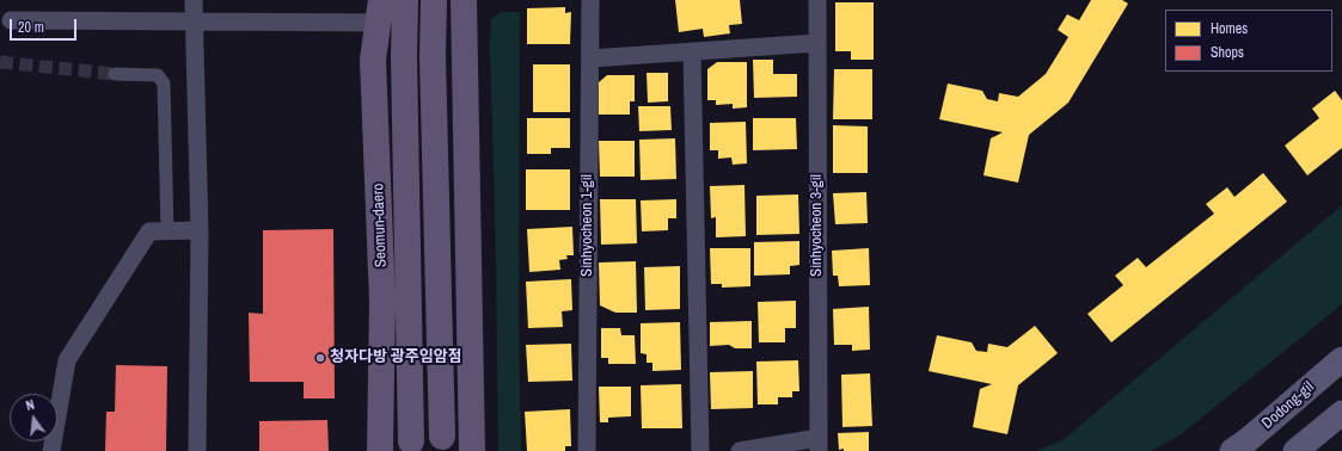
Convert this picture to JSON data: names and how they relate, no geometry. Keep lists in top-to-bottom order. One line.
{"streets":{"main road":["Seomun-daero","Dodong-gil"],"street":["Sinhyocheon 1-gil","Sinhyocheon 3-gil"]},"places":["청자다방 광주임암점"],"legend":["Homes","Shops"],"scale_bar":"20 m","north":"top"}
